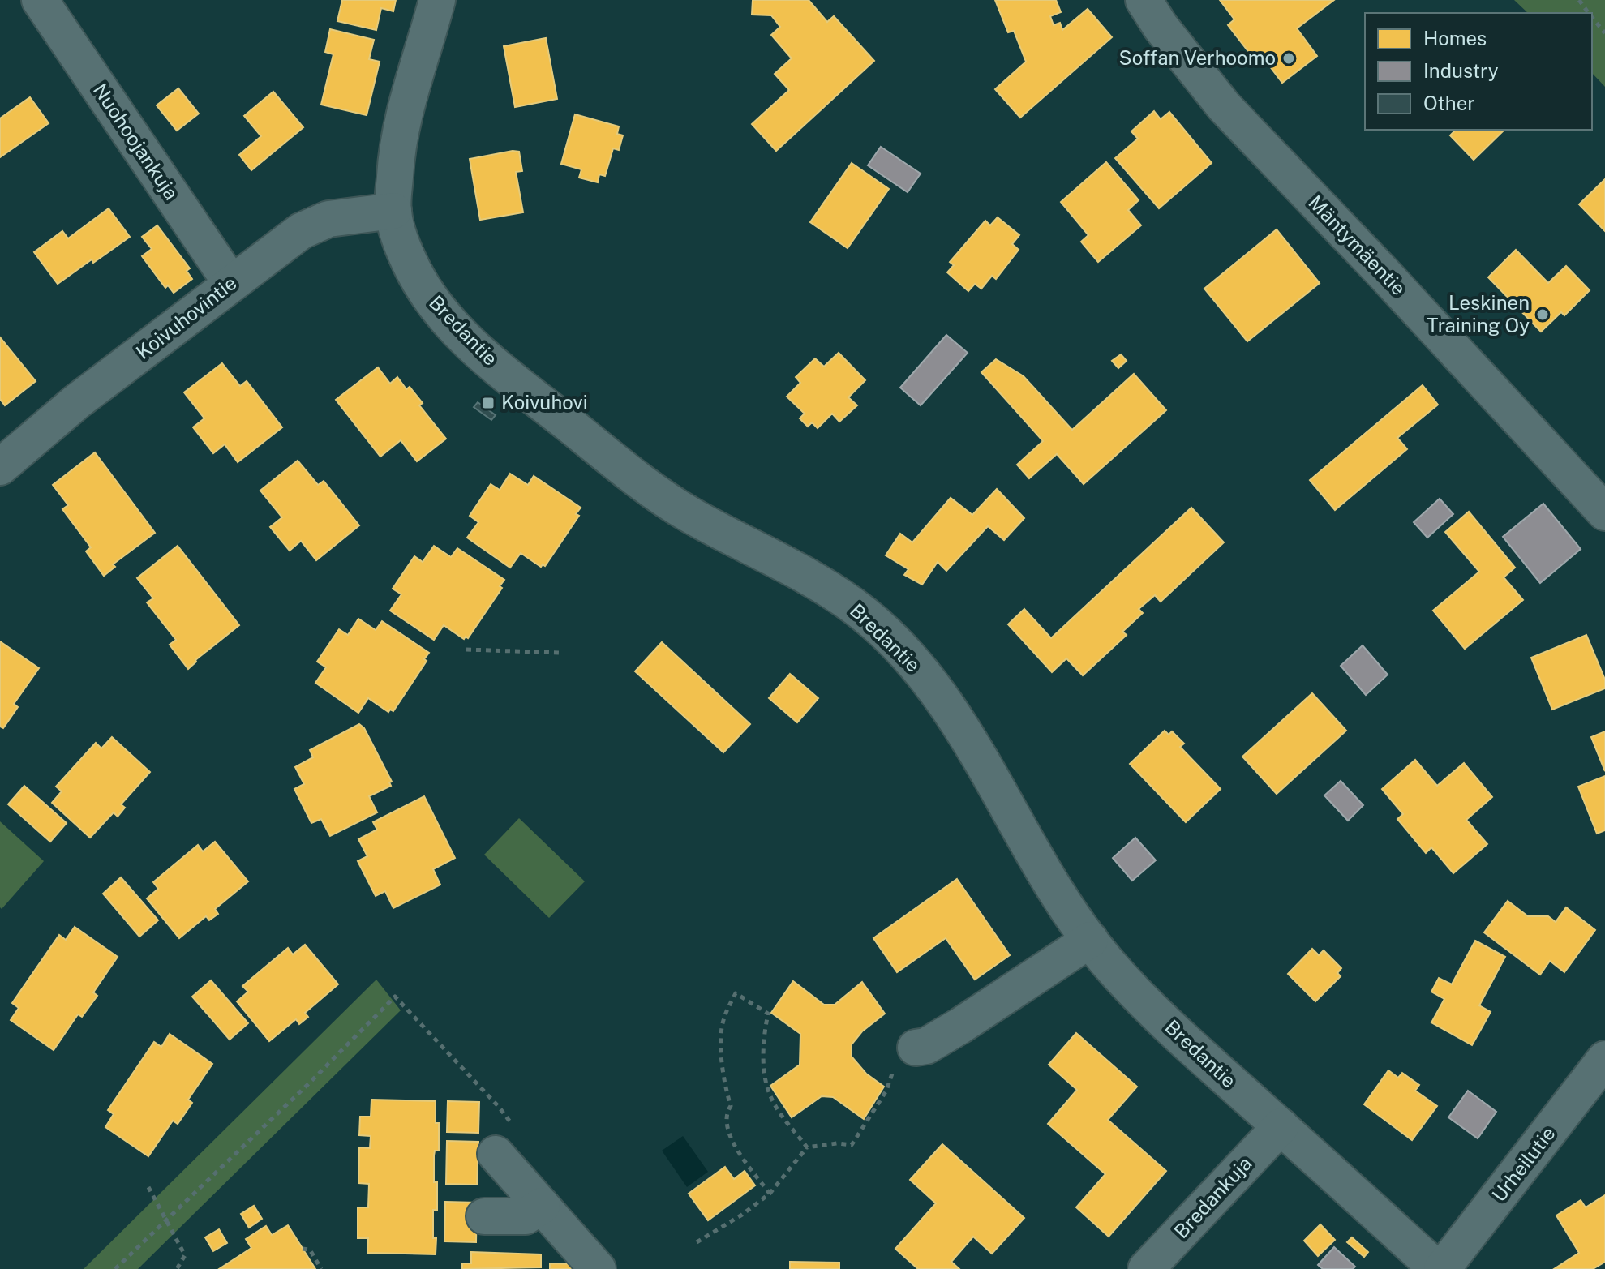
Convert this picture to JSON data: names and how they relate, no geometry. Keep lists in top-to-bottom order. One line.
{"streets":{"street":["Nuohoojankuja","Mäntymäentie","Koivuhovintie","Bredantie","Urheilutie","Bredankuja"]},"crossings":[["Nuohoojankuja","Koivuhovintie"],["Koivuhovintie","Bredantie"],["Bredantie","Urheilutie"],["Bredantie","Bredankuja"]],"places":{"other":["Soffan Verhoomo","Leskinen Training Oy"],"transit":["Koivuhovi"]},"legend":["Homes","Industry","Other"]}
